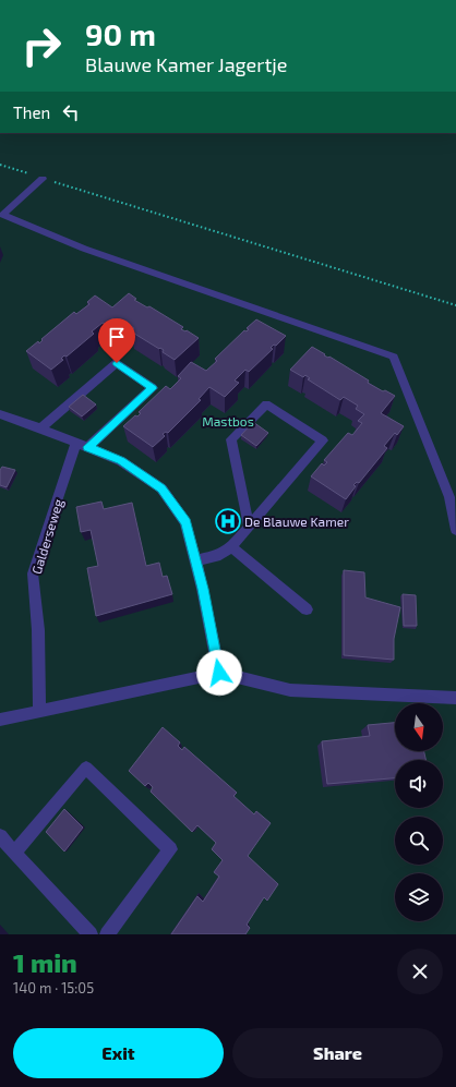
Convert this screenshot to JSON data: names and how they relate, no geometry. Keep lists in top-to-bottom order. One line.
{"streets":{"lane":["Galderseweg"]},"parks":["Mastbos"],"places":{"hospital":["De Blauwe Kamer"]},"north":"bottom","page":{"turn":["90 m","Blauwe Kamer Jagertje"],"then":"Then","heading":["1 min","140 m · 15:05"],"buttons":["Exit","Share"]}}
